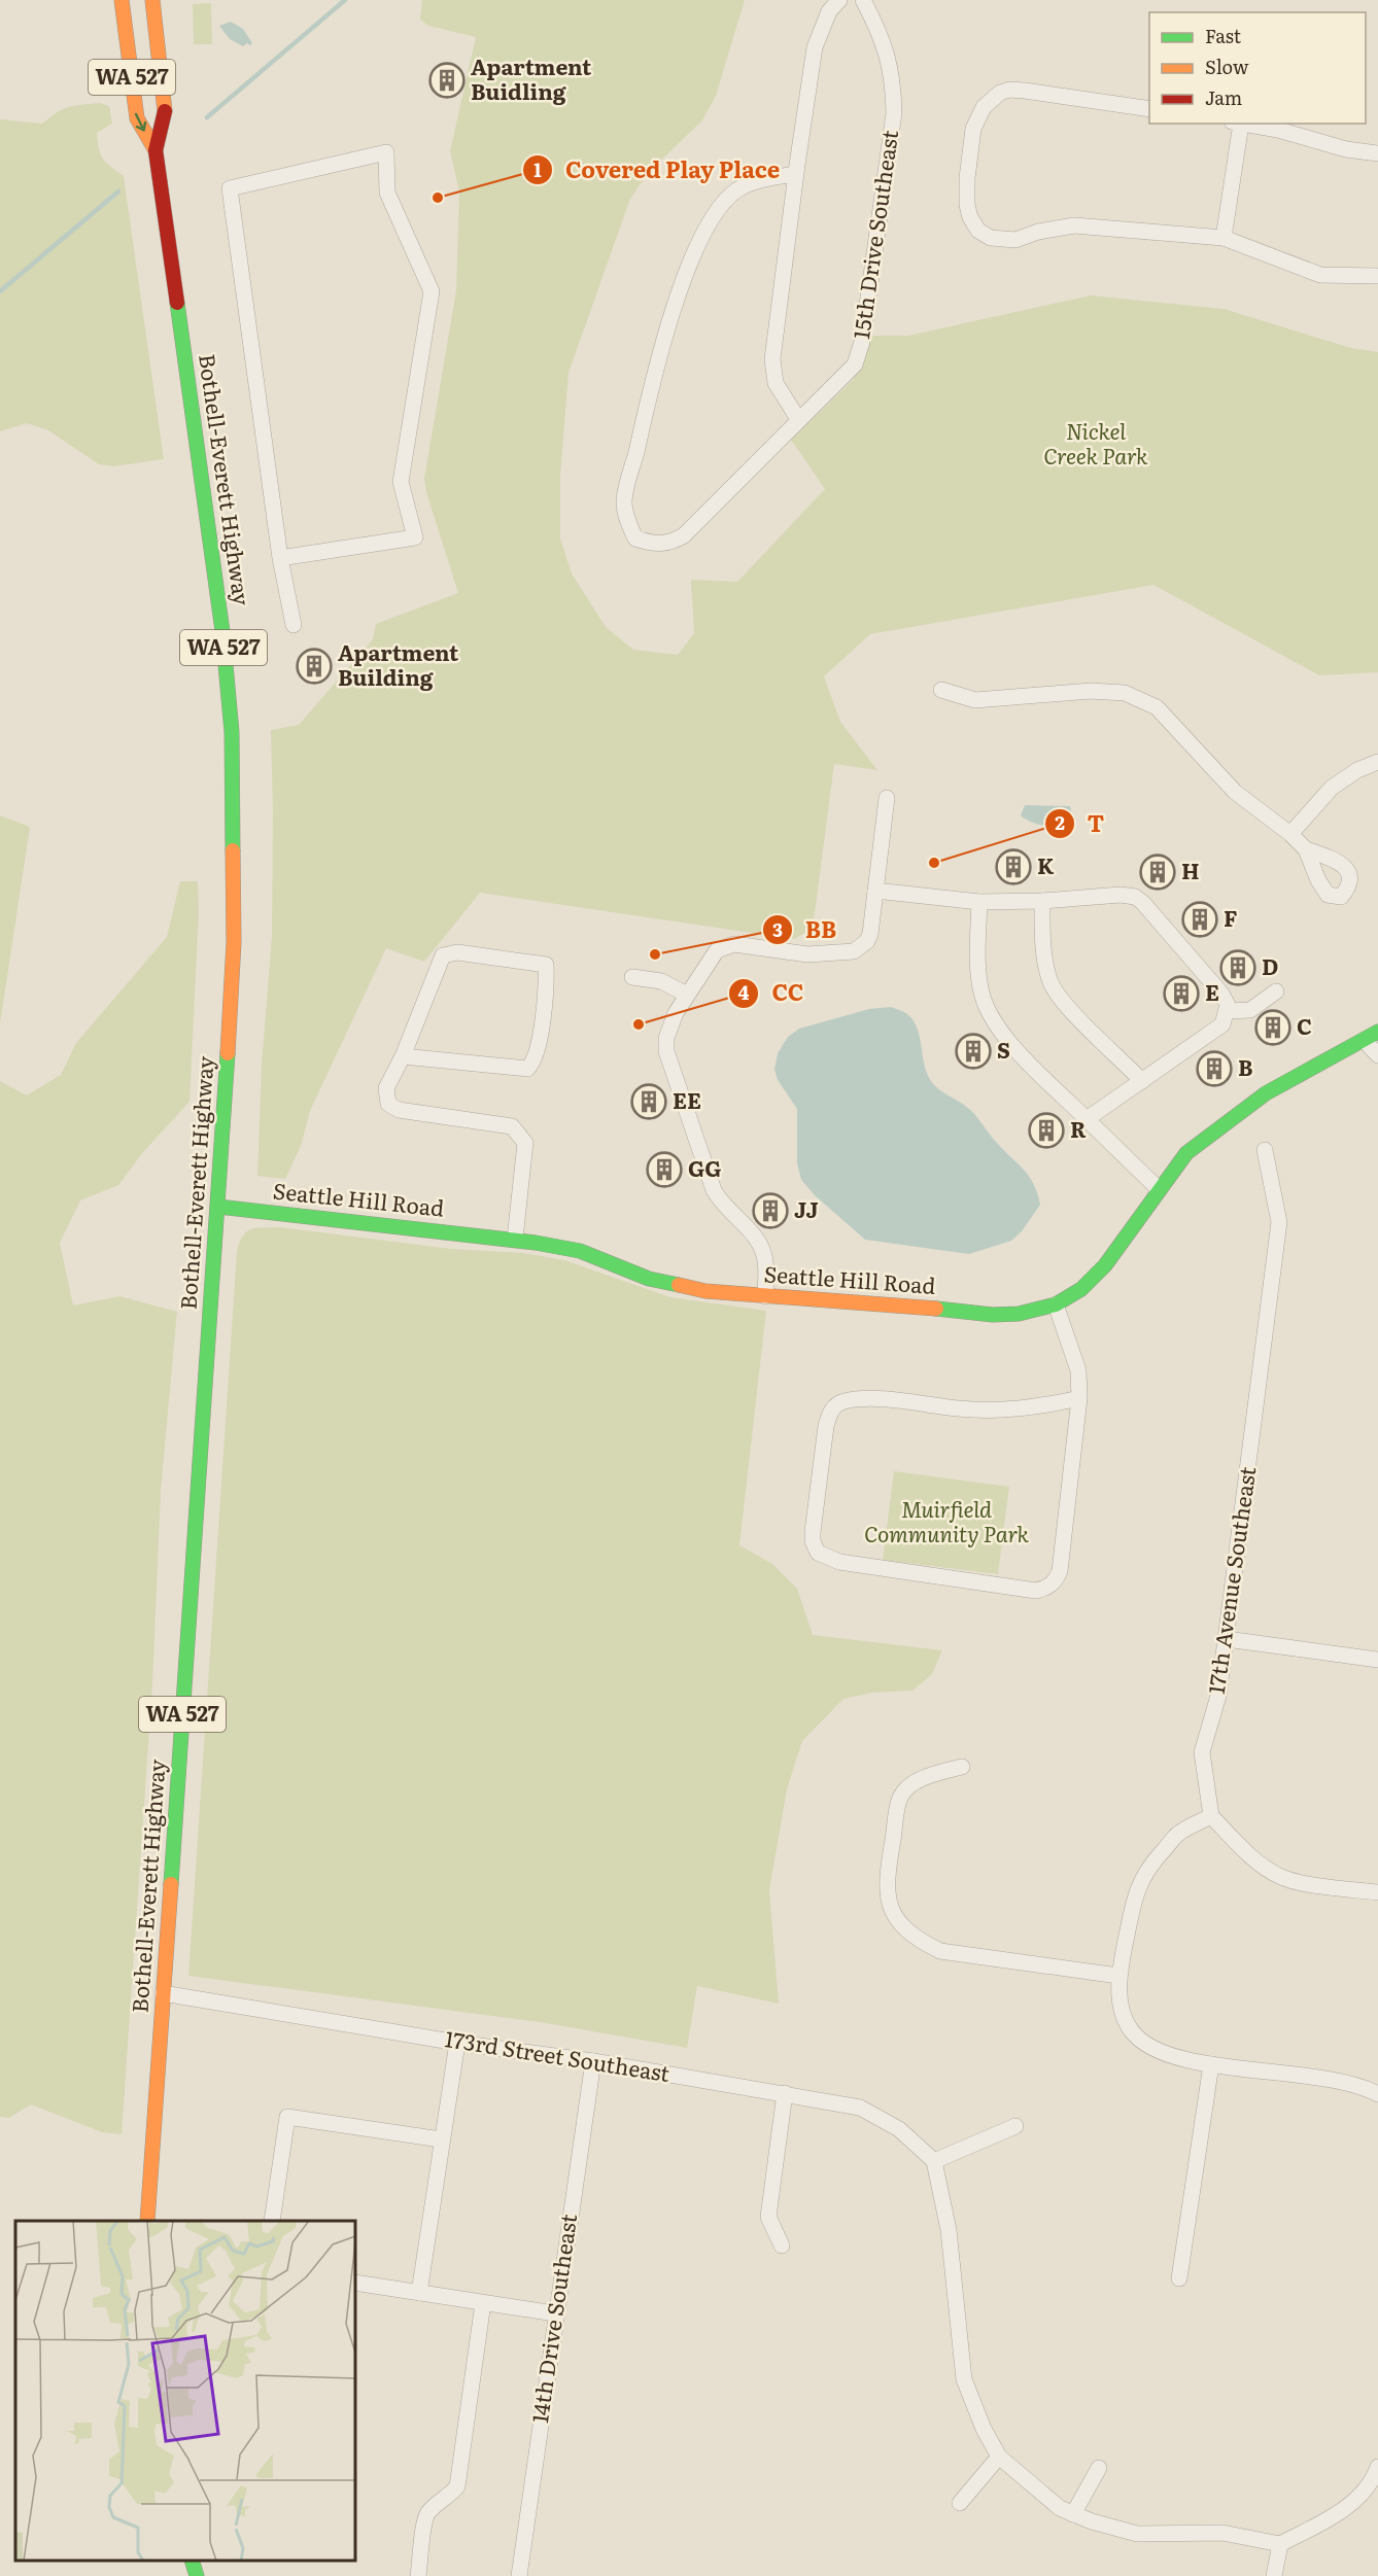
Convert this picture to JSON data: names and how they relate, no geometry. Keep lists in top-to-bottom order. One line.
{"streets":{"main road":["WA 527","Bothell-Everett Highway","Seattle Hill Road"],"street":["15th Drive Southeast","17th Avenue Southeast","173rd Street Southeast","14th Drive Southeast"]},"crossings":[["Bothell-Everett Highway","Seattle Hill Road"],["Bothell-Everett Highway","173rd Street Southeast"],["173rd Street Southeast","14th Drive Southeast"]],"parks":["Nickel Creek Park","Muirfield Community Park"],"places":{"building":["Apartment Buidling","Apartment Building","K","H","F","D","E","C","S","B","EE","R","GG","JJ"],"other":["Covered Play Place","T","BB","CC"]},"legend":["Fast","Slow","Jam"]}
